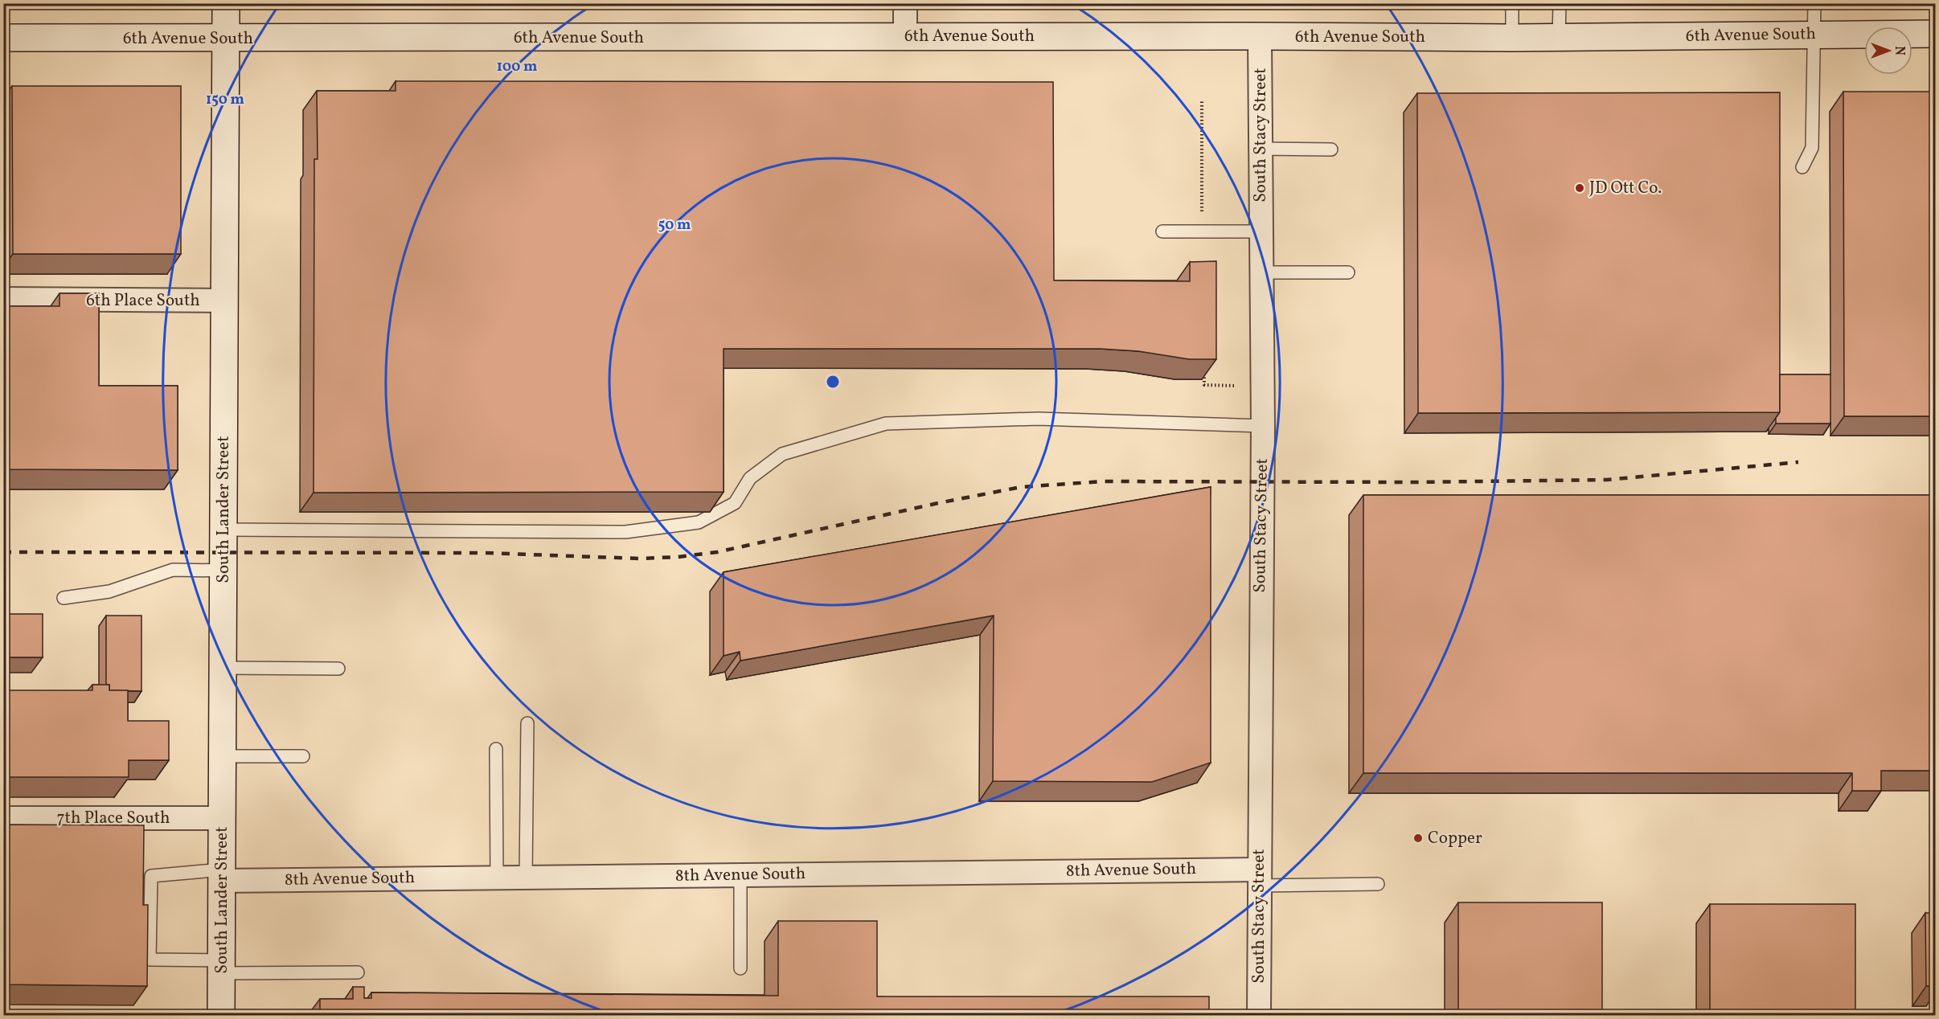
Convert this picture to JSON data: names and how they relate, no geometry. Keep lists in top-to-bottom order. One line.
{"streets":{"street":["6th Avenue South","South Stacy Street","6th Place South","South Lander Street","7th Place South","8th Avenue South"]},"crossings":[["6th Avenue South","South Stacy Street"],["6th Avenue South","South Lander Street"],["South Stacy Street","8th Avenue South"],["6th Place South","South Lander Street"],["South Lander Street","7th Place South"],["South Lander Street","8th Avenue South"]],"places":["JD Ott Co.","Copper"],"north":"right","rings":["100 m","150 m","50 m"]}
